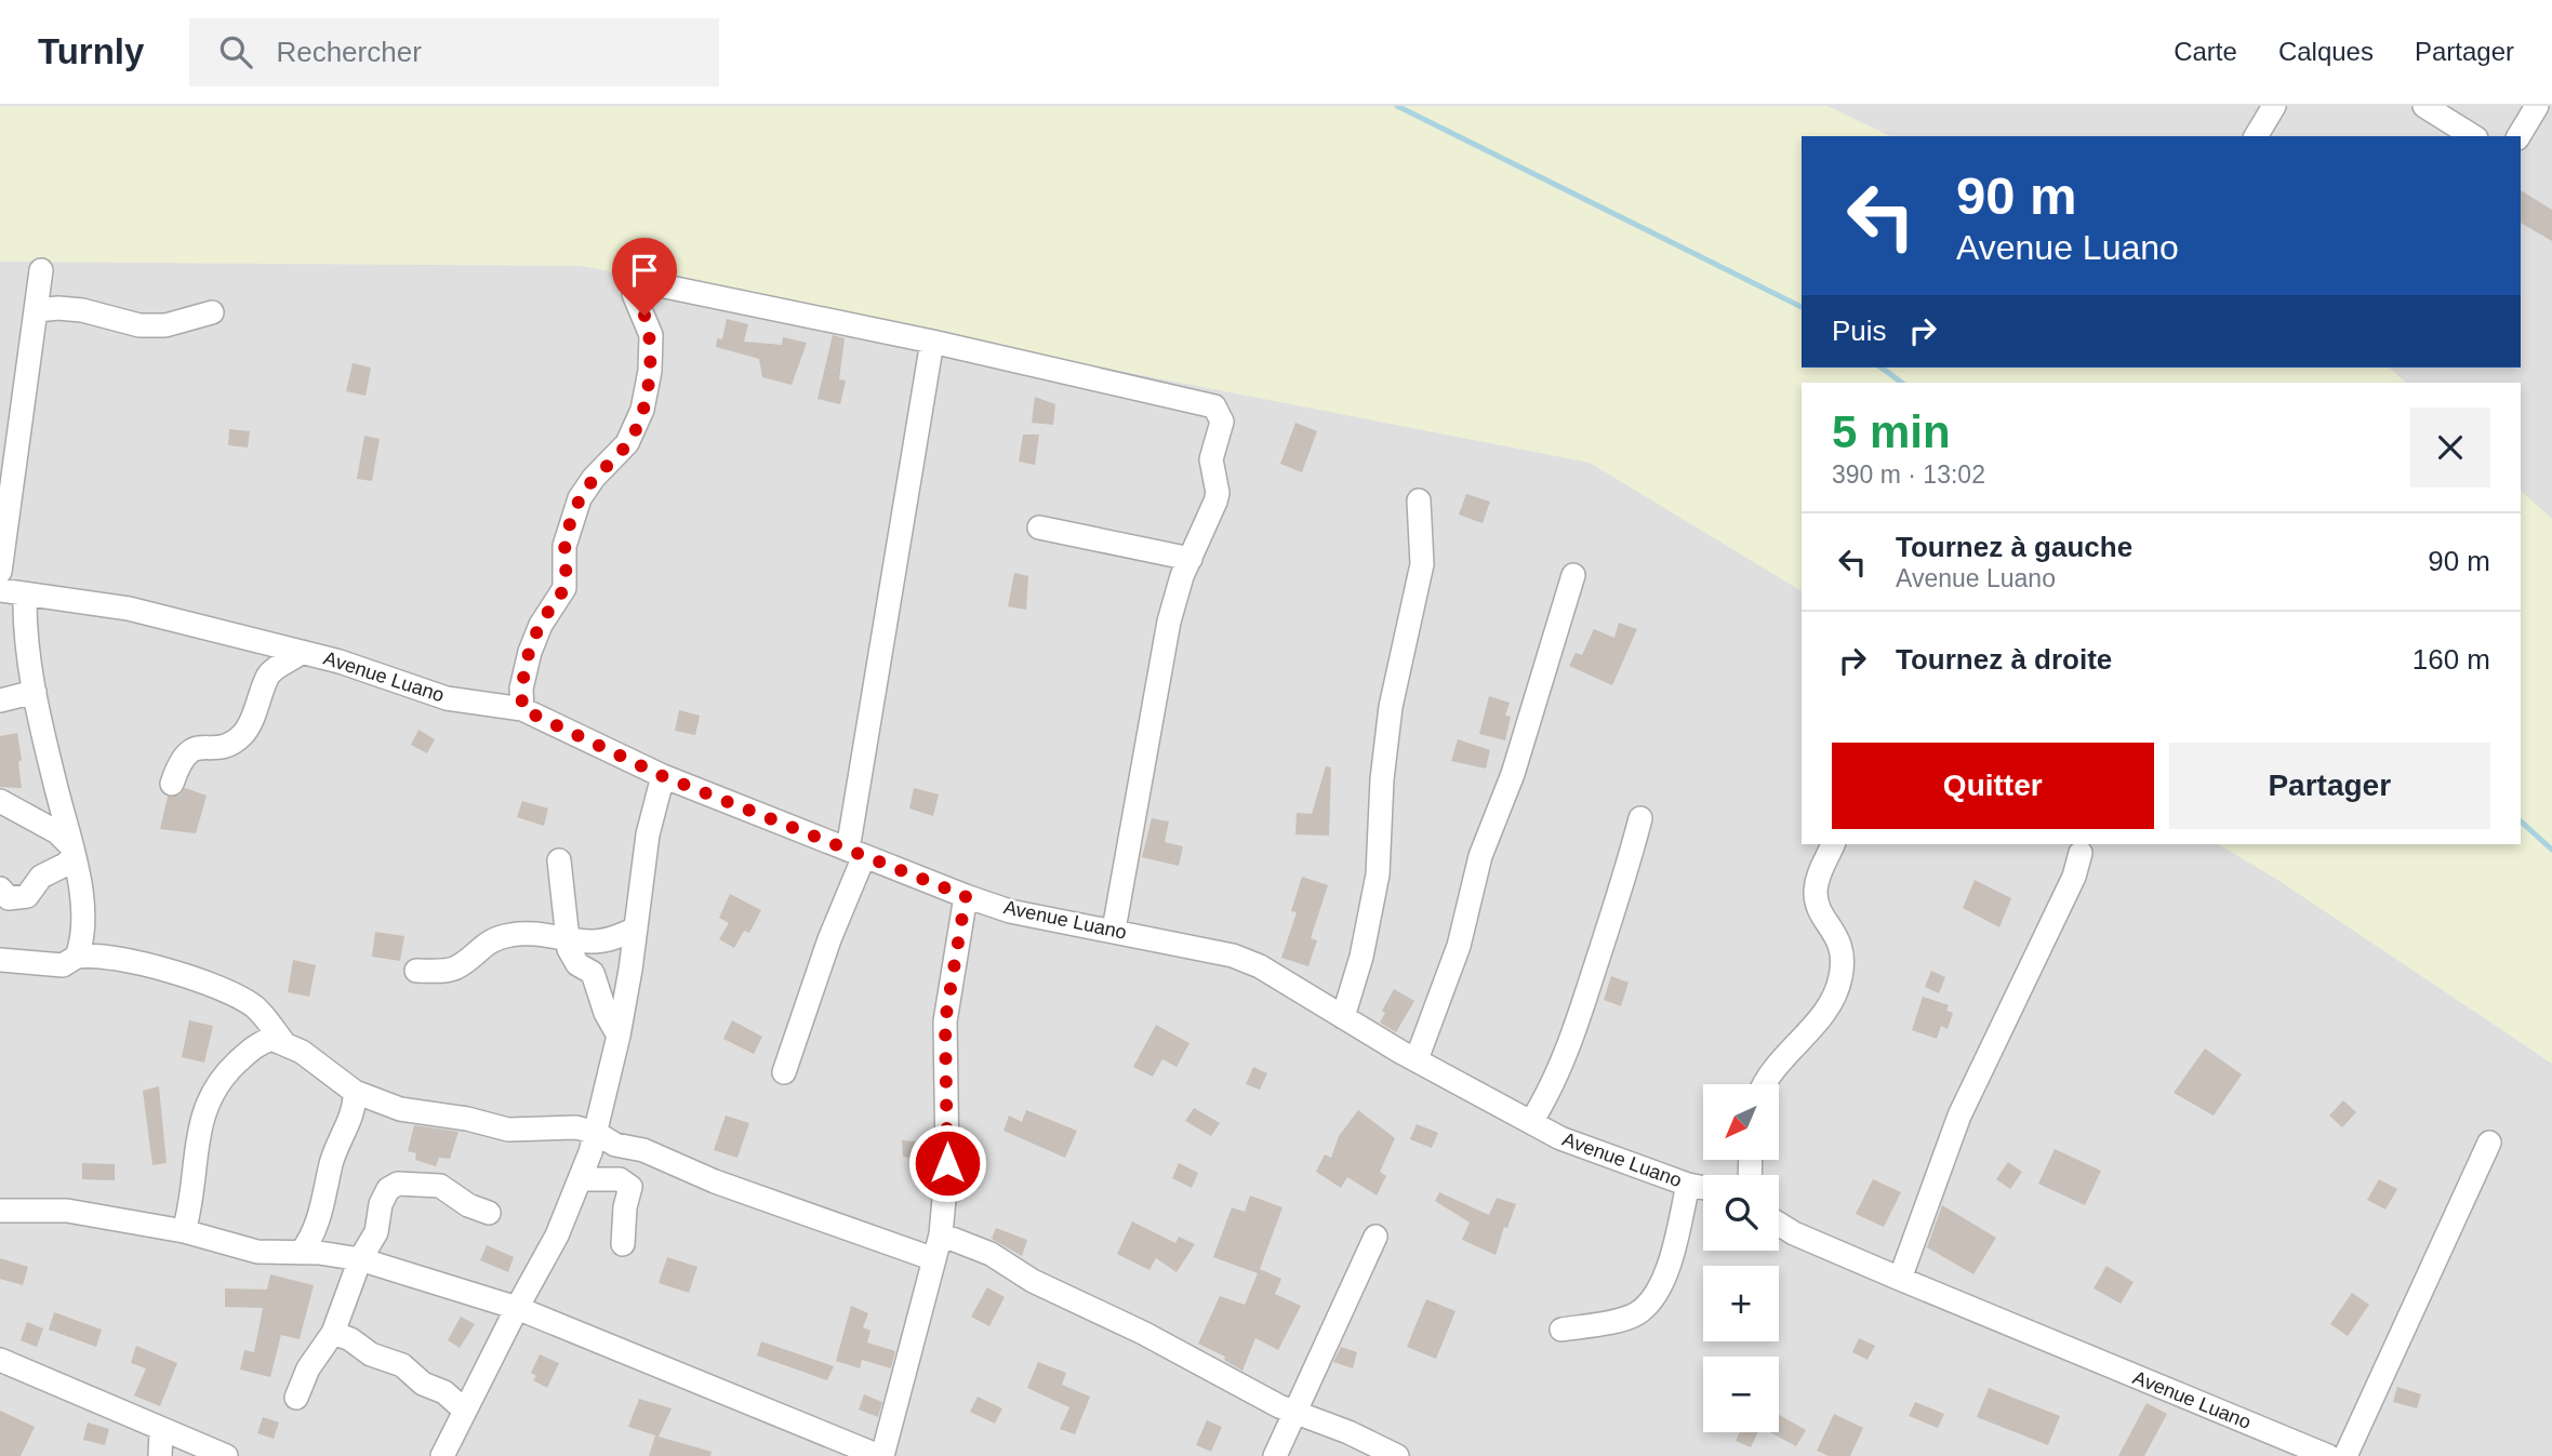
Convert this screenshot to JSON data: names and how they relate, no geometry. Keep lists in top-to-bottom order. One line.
{"streets":{"street":["Avenue Luano"]},"north":"bottom left","page":{"header":"Turnly","search":"Rechercher","nav":["Carte","Calques","Partager"],"turn":["90 m","Avenue Luano"],"then":"Puis","heading":["5 min","390 m · 13:02"],"list":[{"name":"Tournez à gauche","note":"Avenue Luano","value":"90 m"},{"name":"Tournez à droite","value":"160 m"}],"buttons":["Quitter","Partager"],"map_buttons":["+","−"]}}
